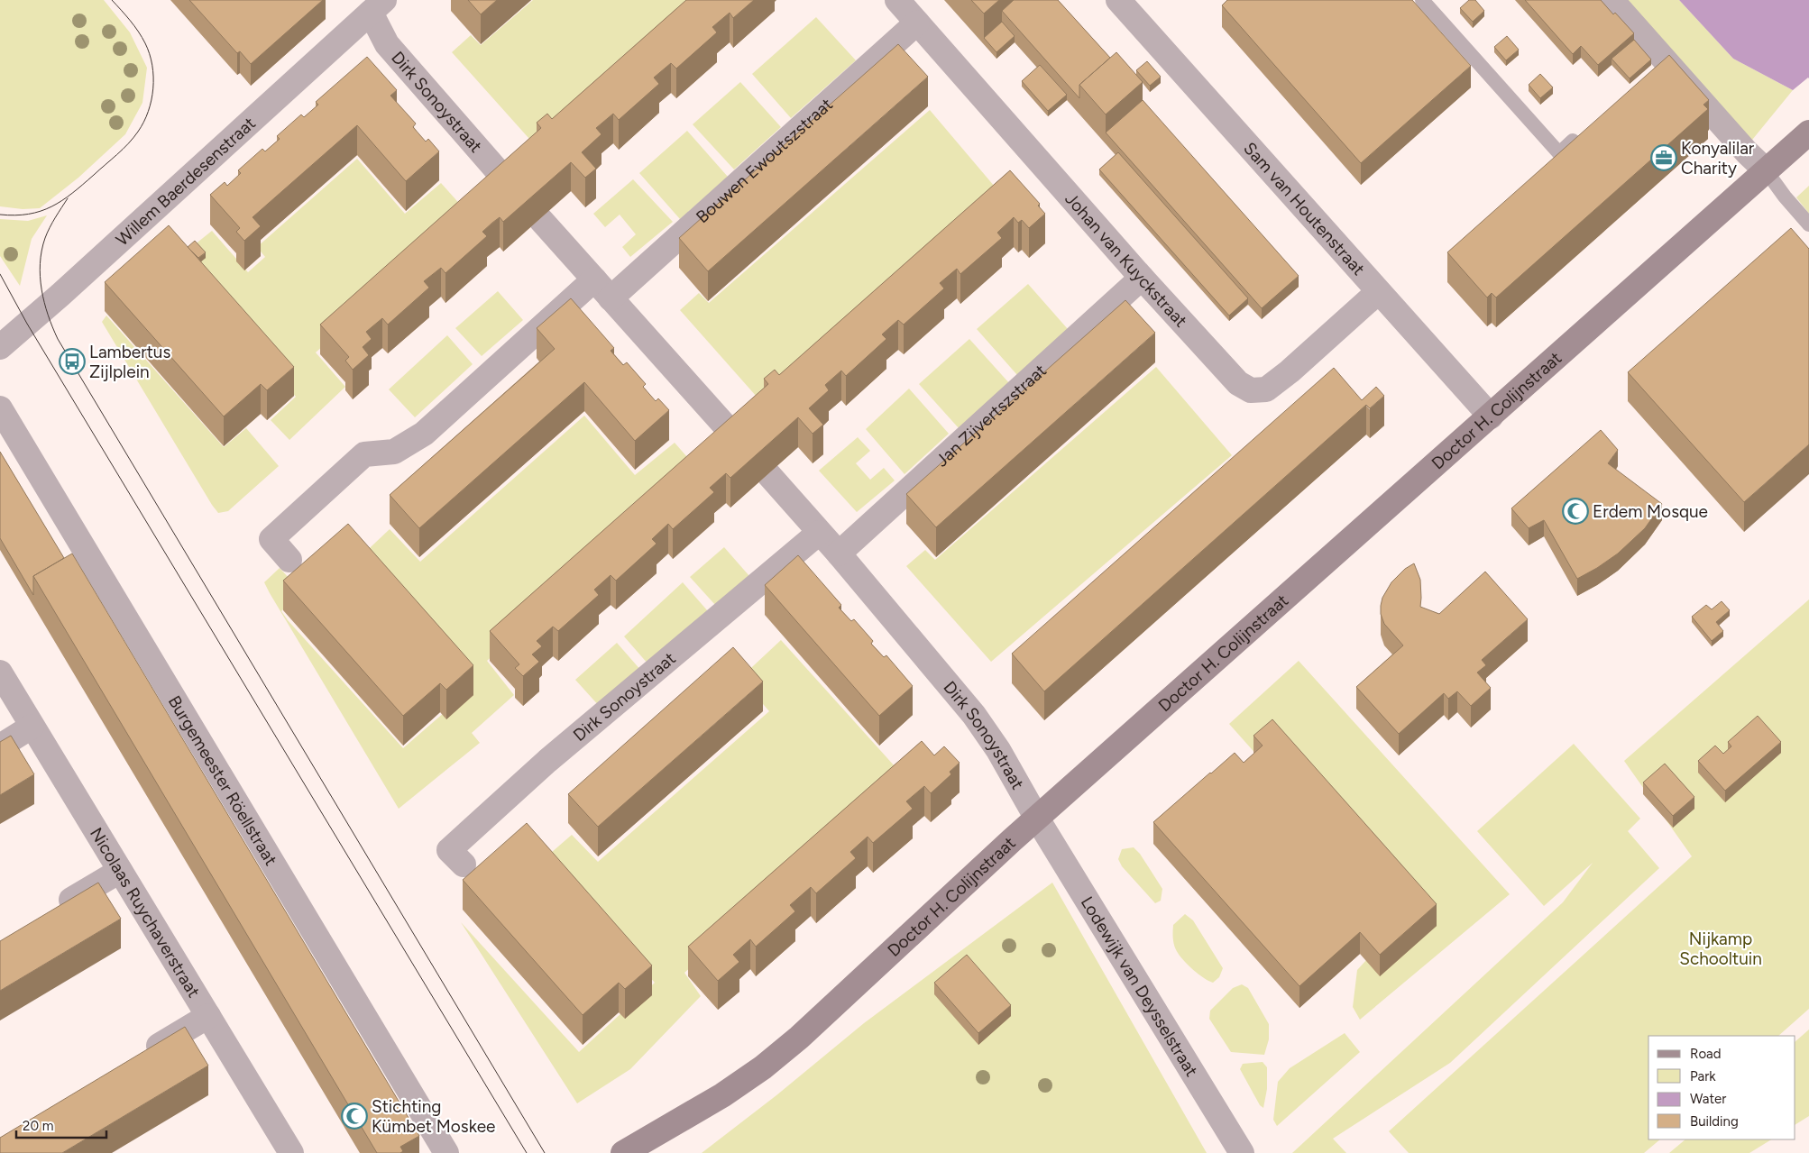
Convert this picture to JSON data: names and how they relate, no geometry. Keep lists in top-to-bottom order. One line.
{"streets":{"street":["Dirk Sonoystraat","Bouwen Ewoutszstraat","Willem Baerdesenstraat","Sam van Houtenstraat","Johan van Kuyckstraat","Doctor H. Colijnstraat","Jan Zijvertszstraat","Burgemeester Röellstraat","Nicolaas Ruychaverstraat","Lodewijk van Deysselstraat"]},"crossings":[["Dirk Sonoystraat","Willem Baerdesenstraat"],["Dirk Sonoystraat","Doctor H. Colijnstraat"],["Dirk Sonoystraat","Jan Zijvertszstraat"],["Dirk Sonoystraat","Lodewijk van Deysselstraat"],["Bouwen Ewoutszstraat","Johan van Kuyckstraat"],["Sam van Houtenstraat","Johan van Kuyckstraat"],["Sam van Houtenstraat","Doctor H. Colijnstraat"],["Johan van Kuyckstraat","Jan Zijvertszstraat"],["Doctor H. Colijnstraat","Lodewijk van Deysselstraat"]],"parks":["Nijkamp Schooltuin"],"places":{"office":["Konyalilar Charity"],"bus stop":["Lambertus Zijlplein"],"mosque":["Erdem Mosque","Stichting Kümbet Moskee"]},"legend":["Road","Park","Water","Building"],"scale_bar":"20 m"}
